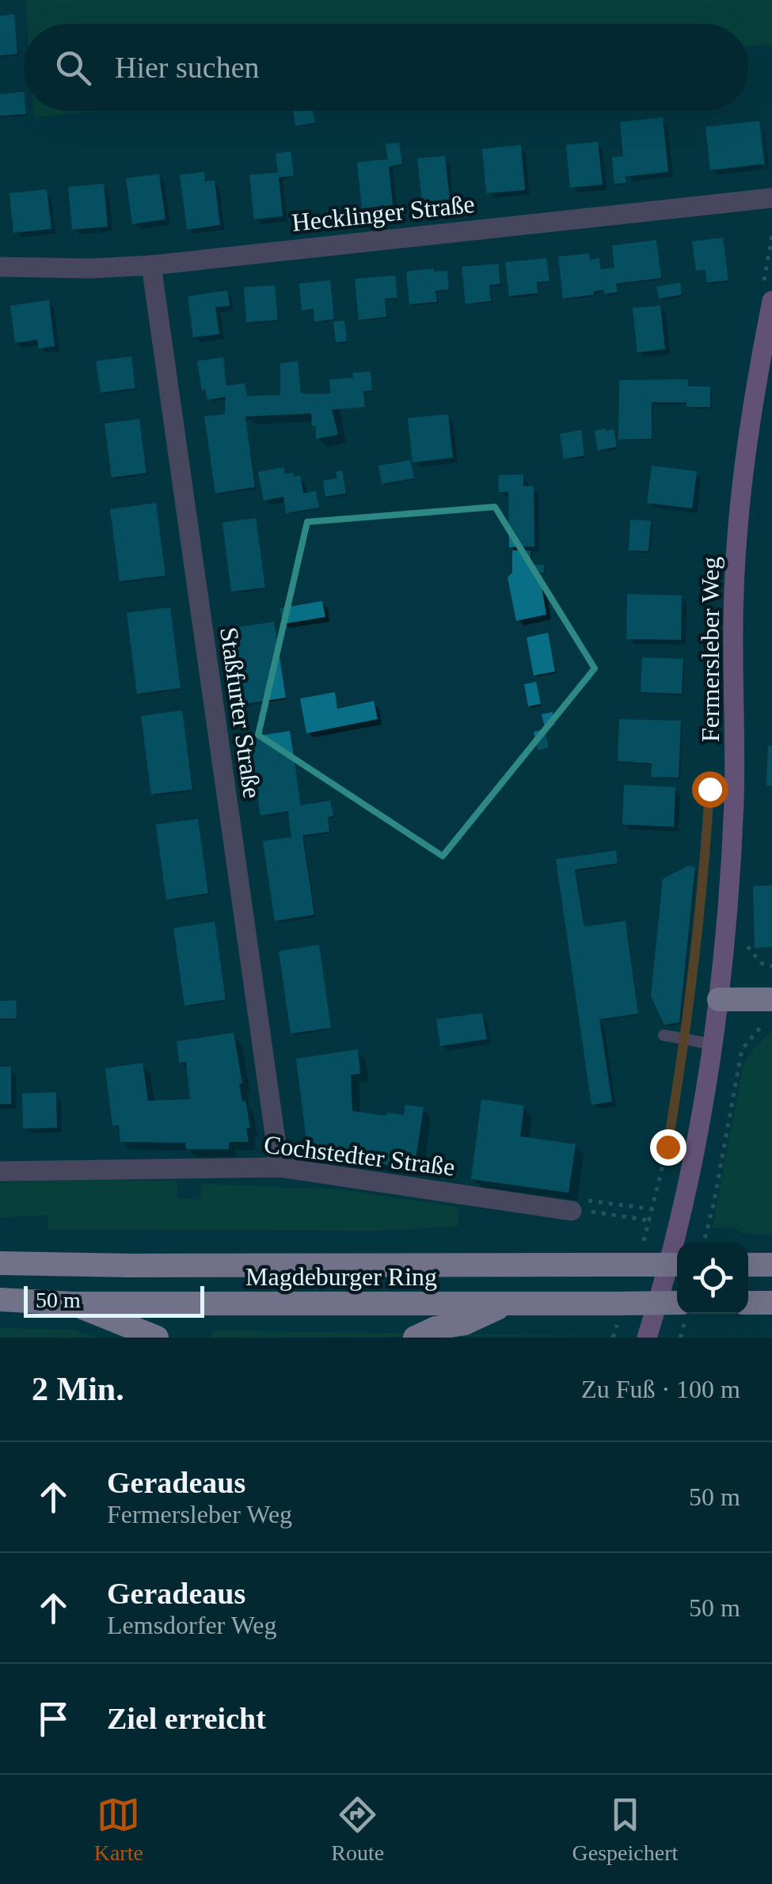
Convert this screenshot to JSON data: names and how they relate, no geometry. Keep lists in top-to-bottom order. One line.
{"streets":{"highway":["Magdeburger Ring"],"street":["Hecklinger Straße","Fermersleber Weg","Staßfurter Straße","Cochstedter Straße"]},"crossings":[["Hecklinger Straße","Staßfurter Straße"],["Fermersleber Weg","Magdeburger Ring"],["Staßfurter Straße","Cochstedter Straße"]],"scale_bar":"50 m","page":{"search":"Hier suchen","scale":"50 m","heading":["2 Min.","Zu Fuß · 100 m"],"list":[["Geradeaus","Fermersleber Weg","50 m"],["Geradeaus","Lemsdorfer Weg","50 m"],"Ziel erreicht"],"nav":["Karte","Route","Gespeichert"]}}
